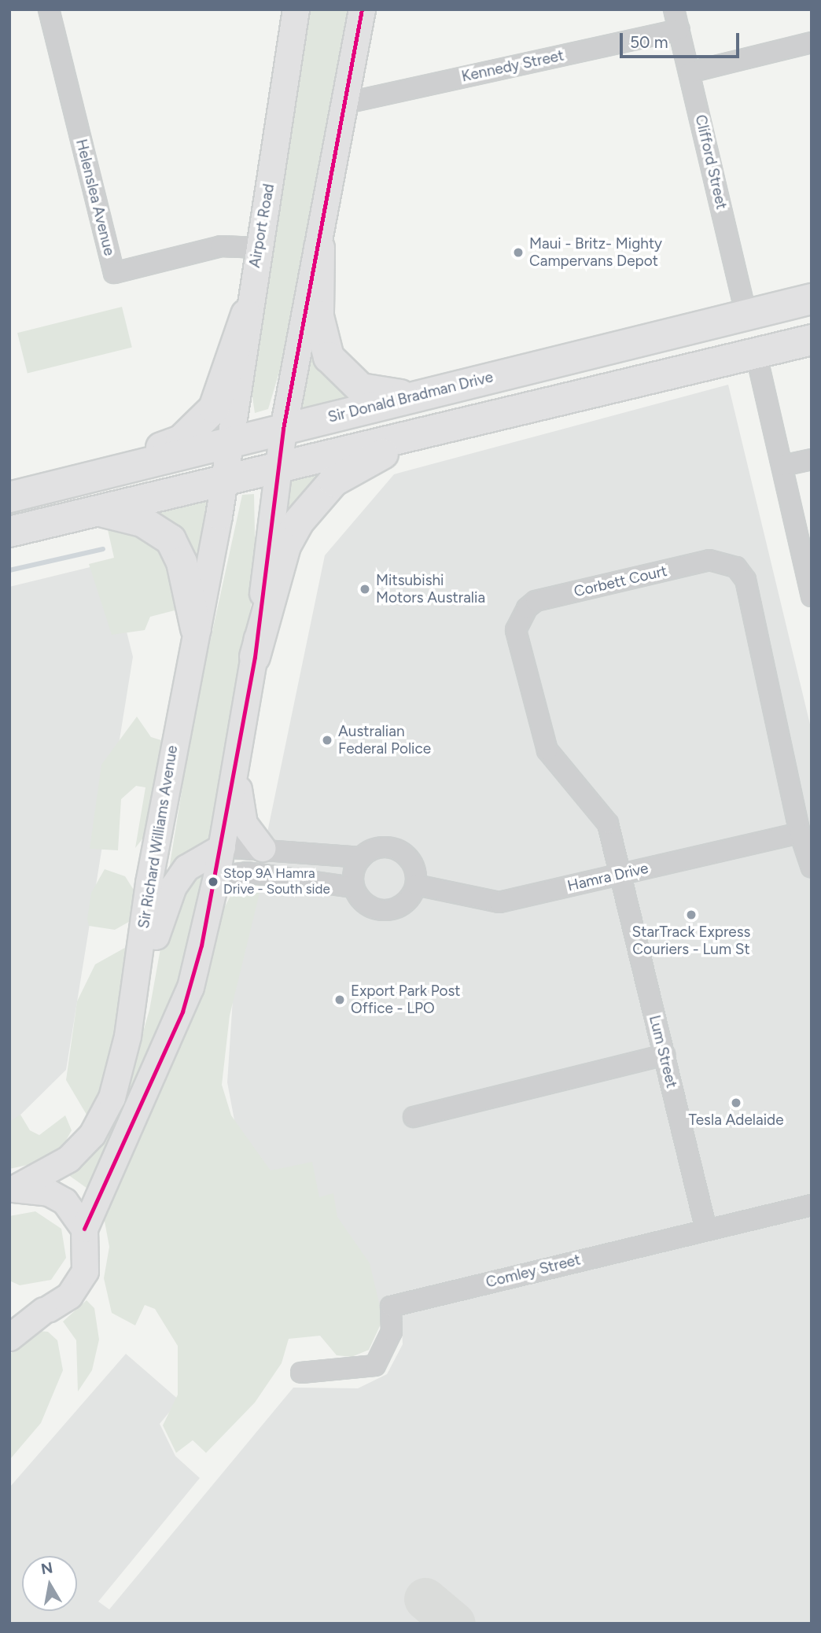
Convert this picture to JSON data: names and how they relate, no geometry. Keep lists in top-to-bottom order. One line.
{"streets":{"main road":["Airport Road","Sir Donald Bradman Drive","Sir Richard Williams Avenue"],"street":["Kennedy Street","Clifford Street","Helenslea Avenue","Corbett Court","Hamra Drive","Lum Street","Comley Street"]},"crossings":[["Kennedy Street","Clifford Street"],["Clifford Street","Sir Donald Bradman Drive"],["Helenslea Avenue","Airport Road"],["Airport Road","Sir Donald Bradman Drive"],["Airport Road","Sir Richard Williams Avenue"],["Sir Donald Bradman Drive","Sir Richard Williams Avenue"],["Corbett Court","Hamra Drive"],["Corbett Court","Lum Street"],["Hamra Drive","Lum Street"],["Lum Street","Comley Street"]],"places":["Maui - Britz- Mighty Campervans Depot","Mitsubishi Motors Australia","Australian Federal Police","Stop 9A Hamra Drive - South side","StarTrack Express Couriers - Lum St","Export Park Post Office - LPO","Tesla Adelaide"],"scale_bar":"50 m","north":"top"}
